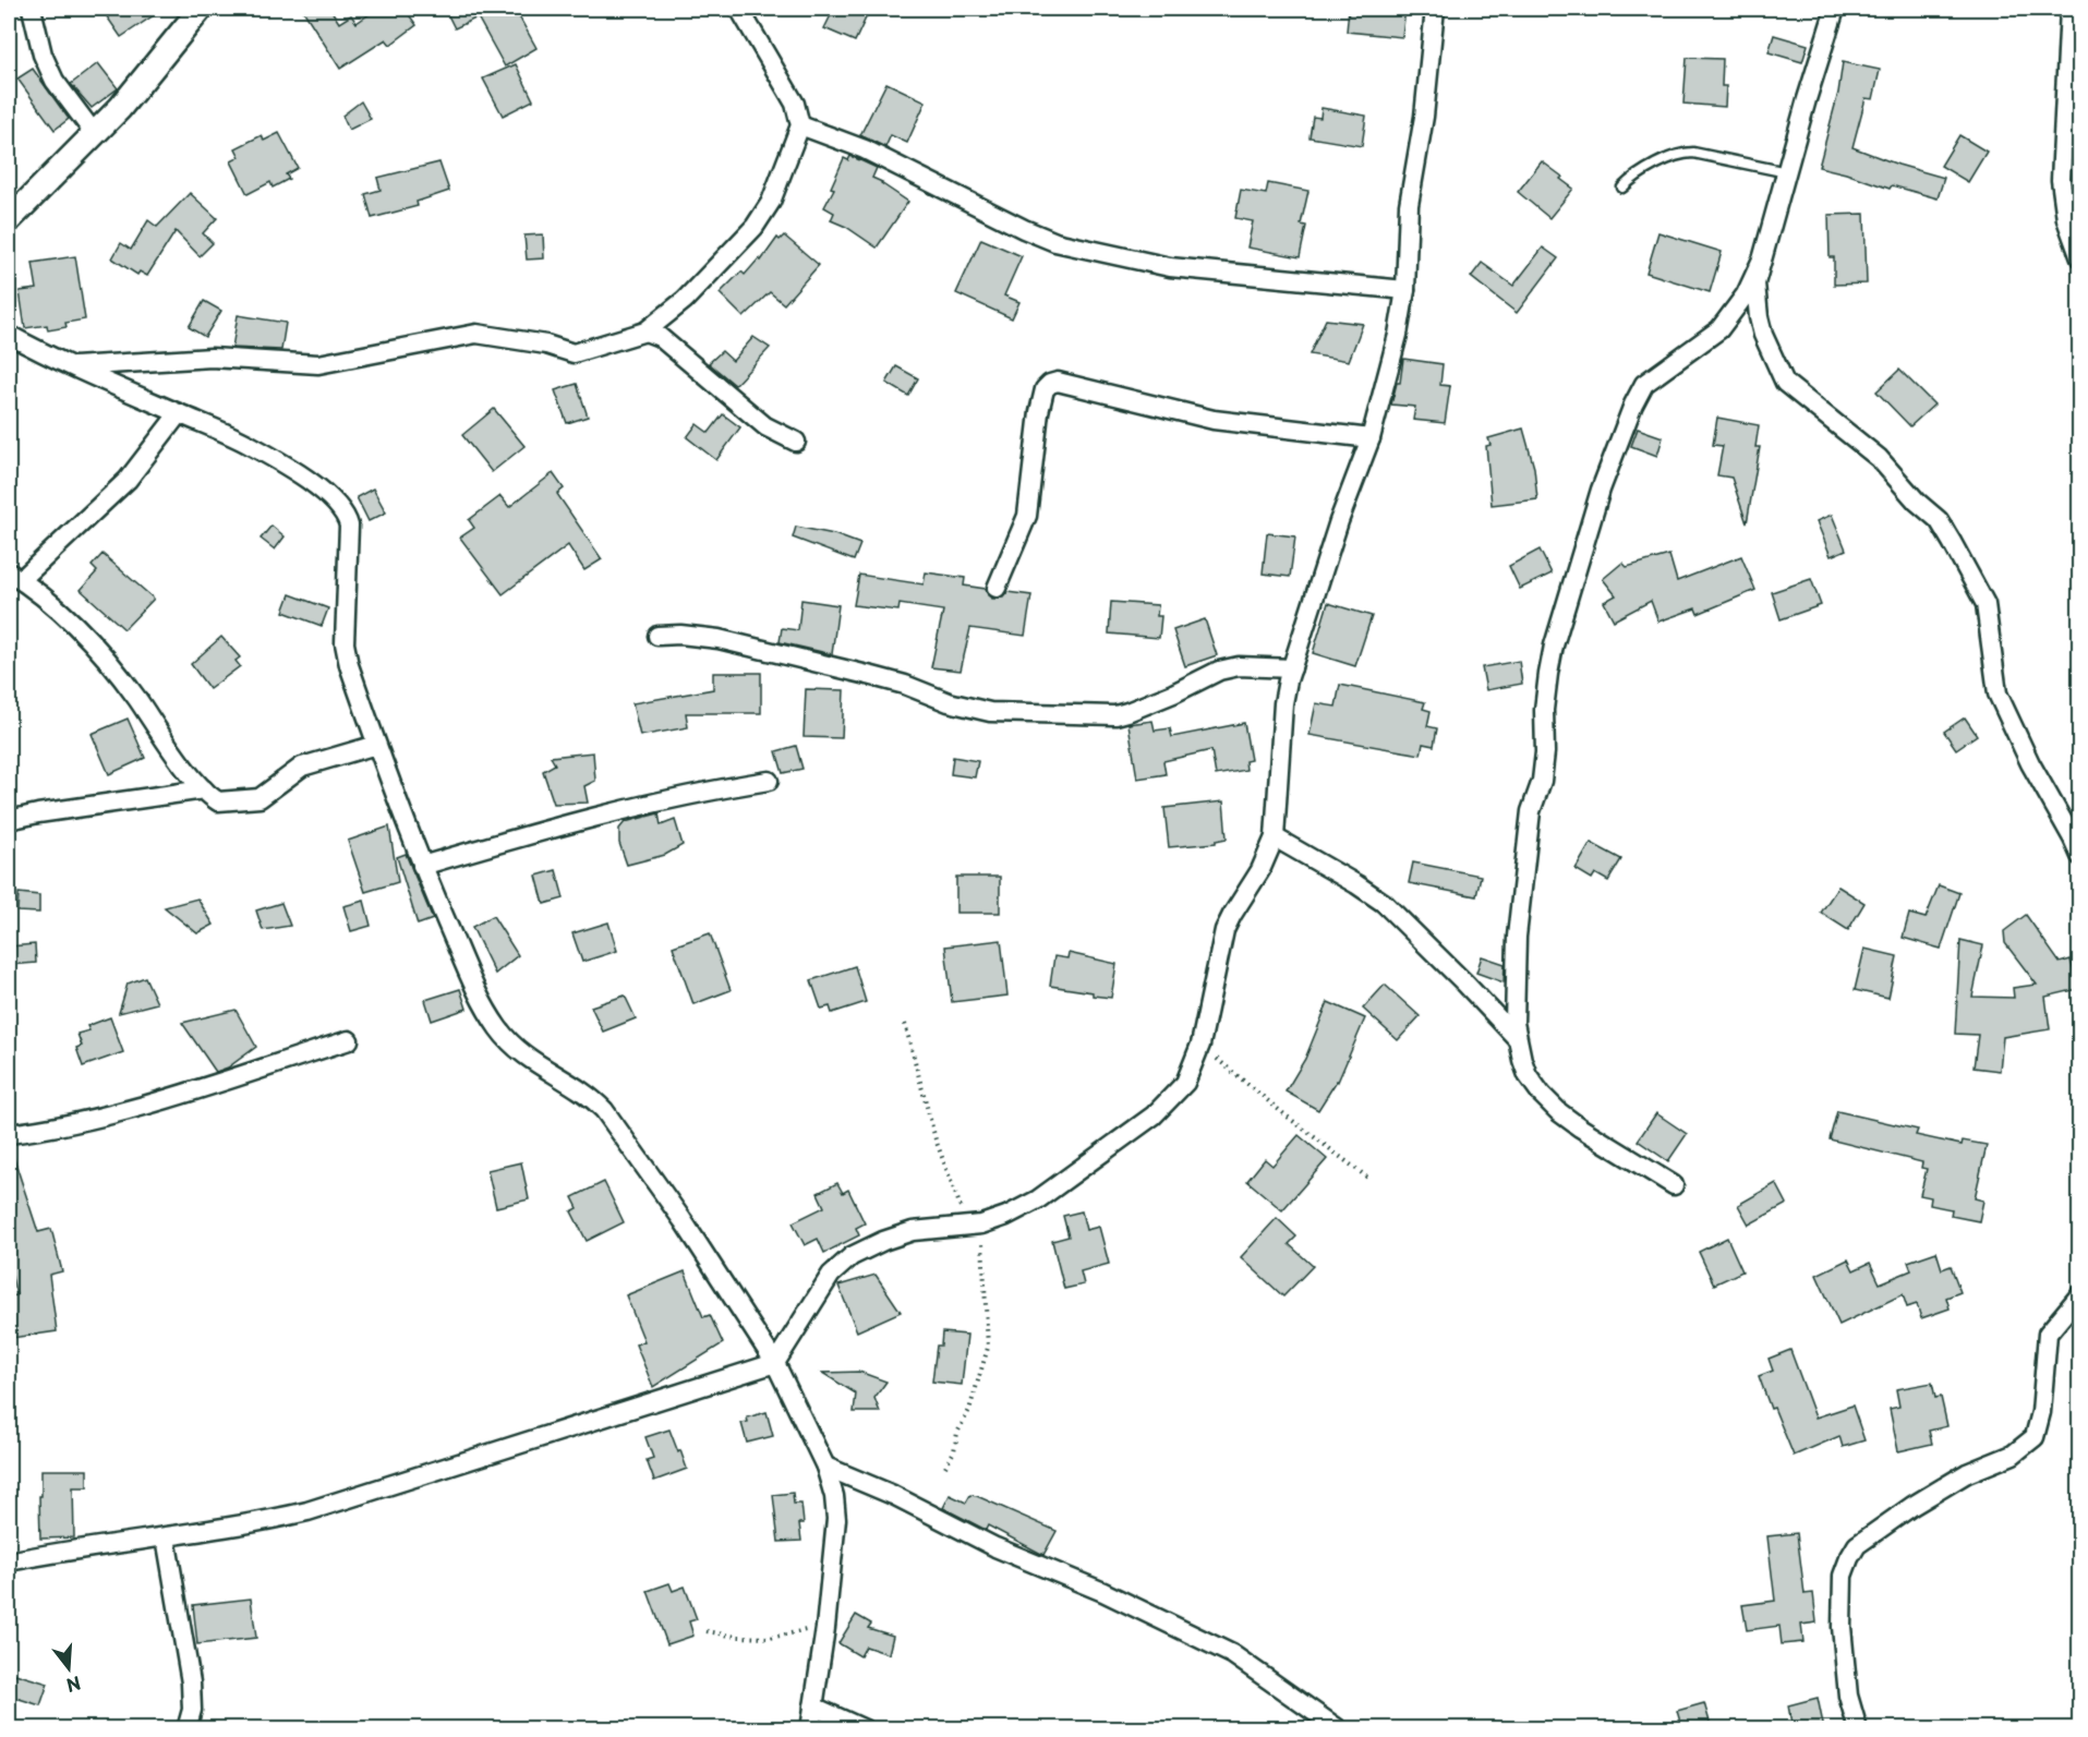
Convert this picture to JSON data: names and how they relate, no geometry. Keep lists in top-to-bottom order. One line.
{"north":"bottom"}
